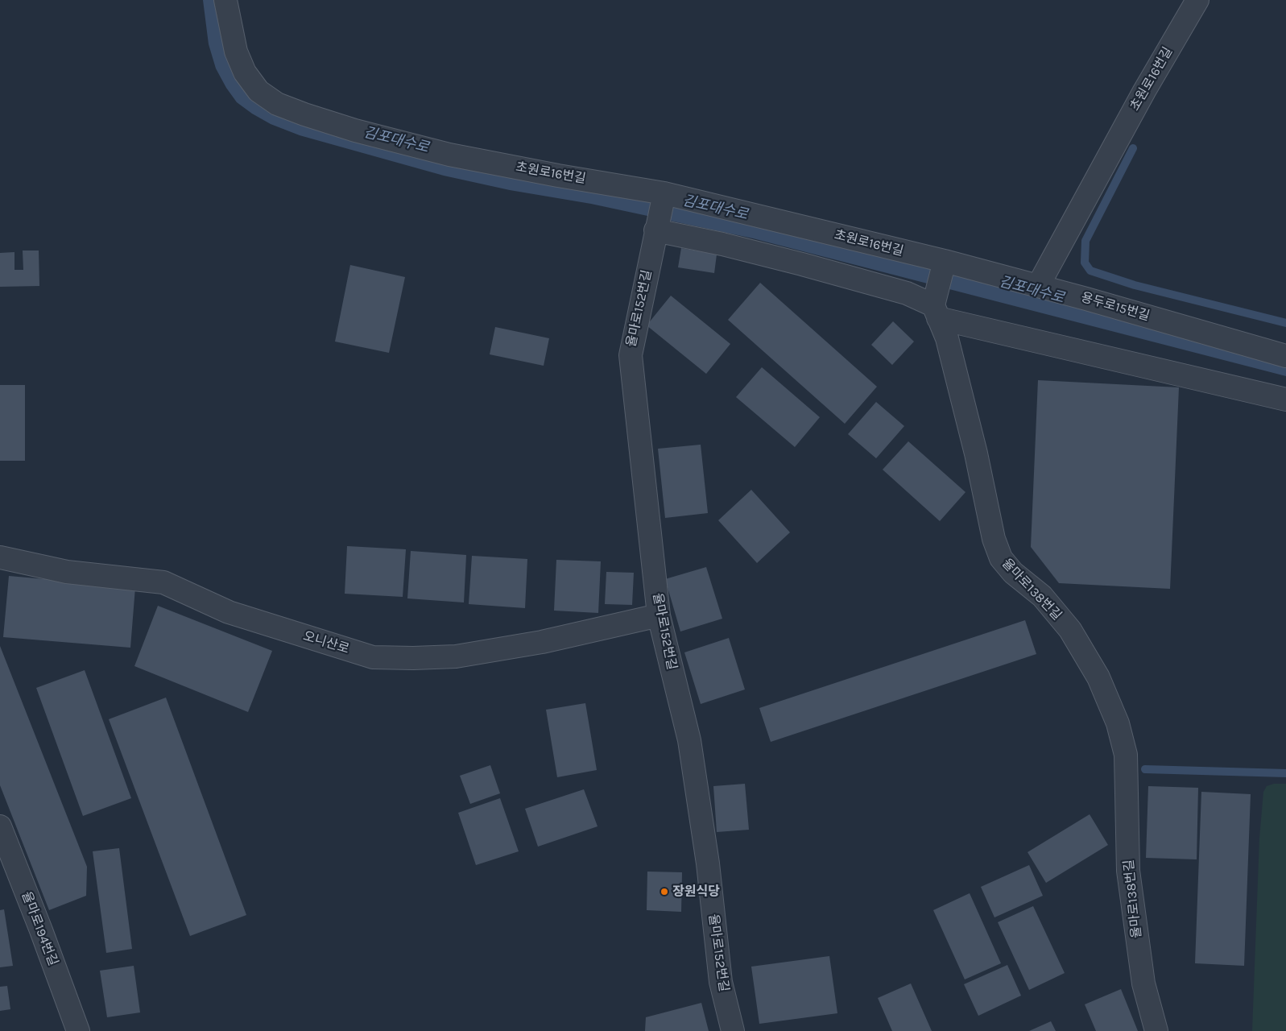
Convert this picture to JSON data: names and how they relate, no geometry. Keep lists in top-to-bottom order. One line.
{"streets":{"lane":["초원로16번길","용두로15번길","율마로152번길","율마로138번길","오니산로","율마로194번길"]},"crossings":[["초원로16번길","용두로15번길"],["초원로16번길","율마로152번길"],["율마로152번길","오니산로"]],"water":["김포대수로"],"places":["장원식당"]}
